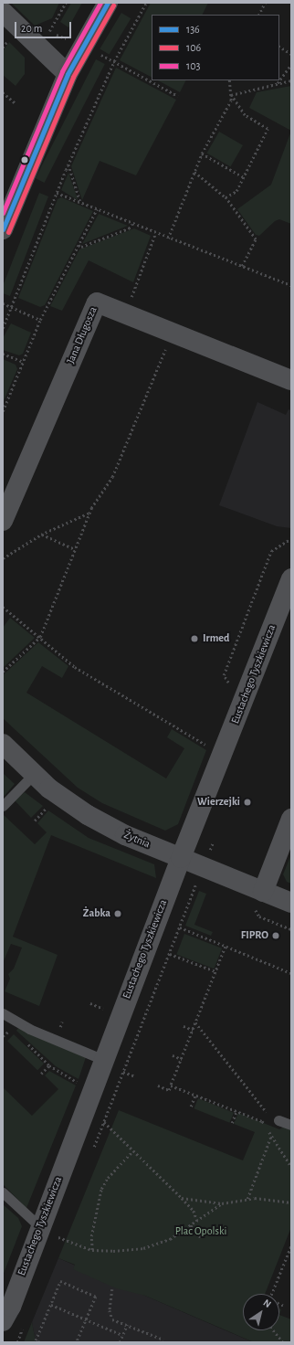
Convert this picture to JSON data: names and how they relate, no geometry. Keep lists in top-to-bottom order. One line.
{"streets":{"street":["Jana Długosza","Eustachego Tyszkiewicza","Żytnia"]},"crossings":[["Eustachego Tyszkiewicza","Żytnia"]],"parks":["Plac Opolski"],"places":["Irmed","Wierzejki","Żabka","FIPRO"],"lines":["transit line 136","transit line 103","transit line 106"],"legend":["136","106","103"],"scale_bar":"20 m","north":"top right"}
